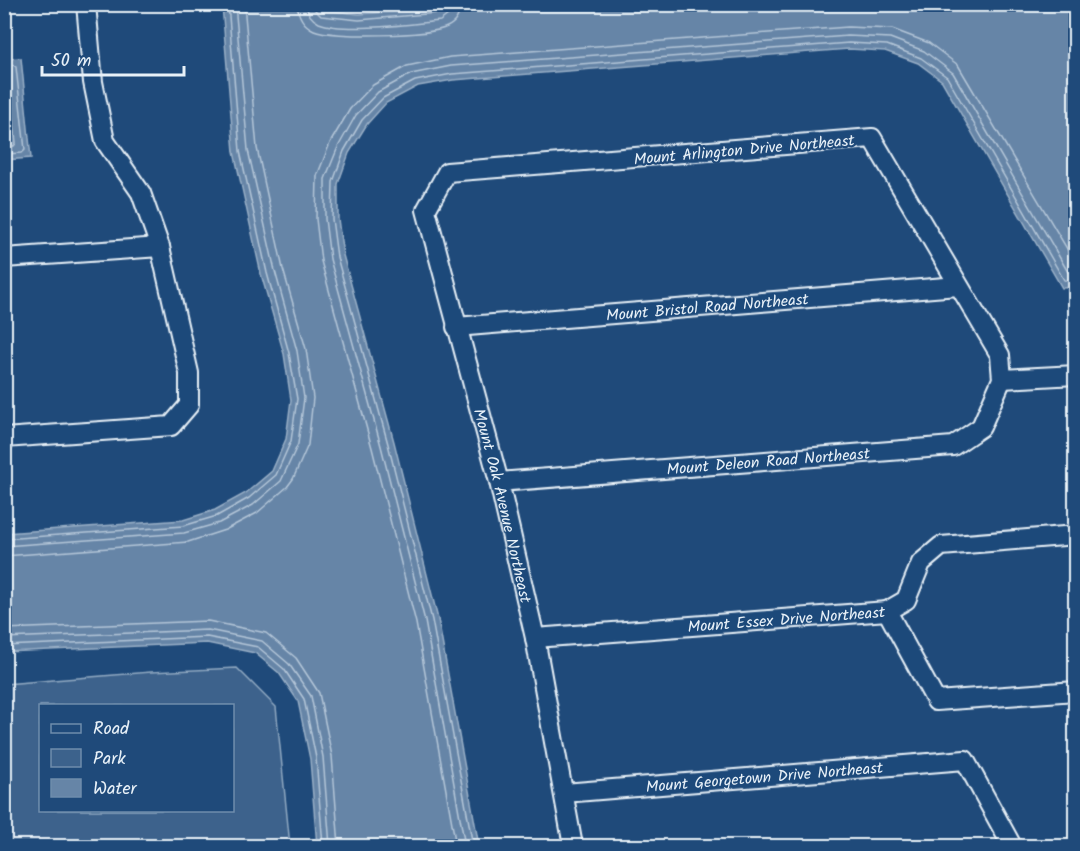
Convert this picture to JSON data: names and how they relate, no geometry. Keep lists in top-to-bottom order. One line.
{"streets":{"street":["Mount Arlington Drive Northeast","Mount Bristol Road Northeast","Mount Deleon Road Northeast","Mount Oak Avenue Northeast","Mount Essex Drive Northeast","Mount Georgetown Drive Northeast"]},"crossings":[["Mount Arlington Drive Northeast","Mount Bristol Road Northeast"],["Mount Arlington Drive Northeast","Mount Deleon Road Northeast"],["Mount Arlington Drive Northeast","Mount Oak Avenue Northeast"],["Mount Bristol Road Northeast","Mount Oak Avenue Northeast"],["Mount Deleon Road Northeast","Mount Oak Avenue Northeast"],["Mount Oak Avenue Northeast","Mount Essex Drive Northeast"],["Mount Oak Avenue Northeast","Mount Georgetown Drive Northeast"]],"legend":["Road","Park","Water"],"scale_bar":"50 m"}
